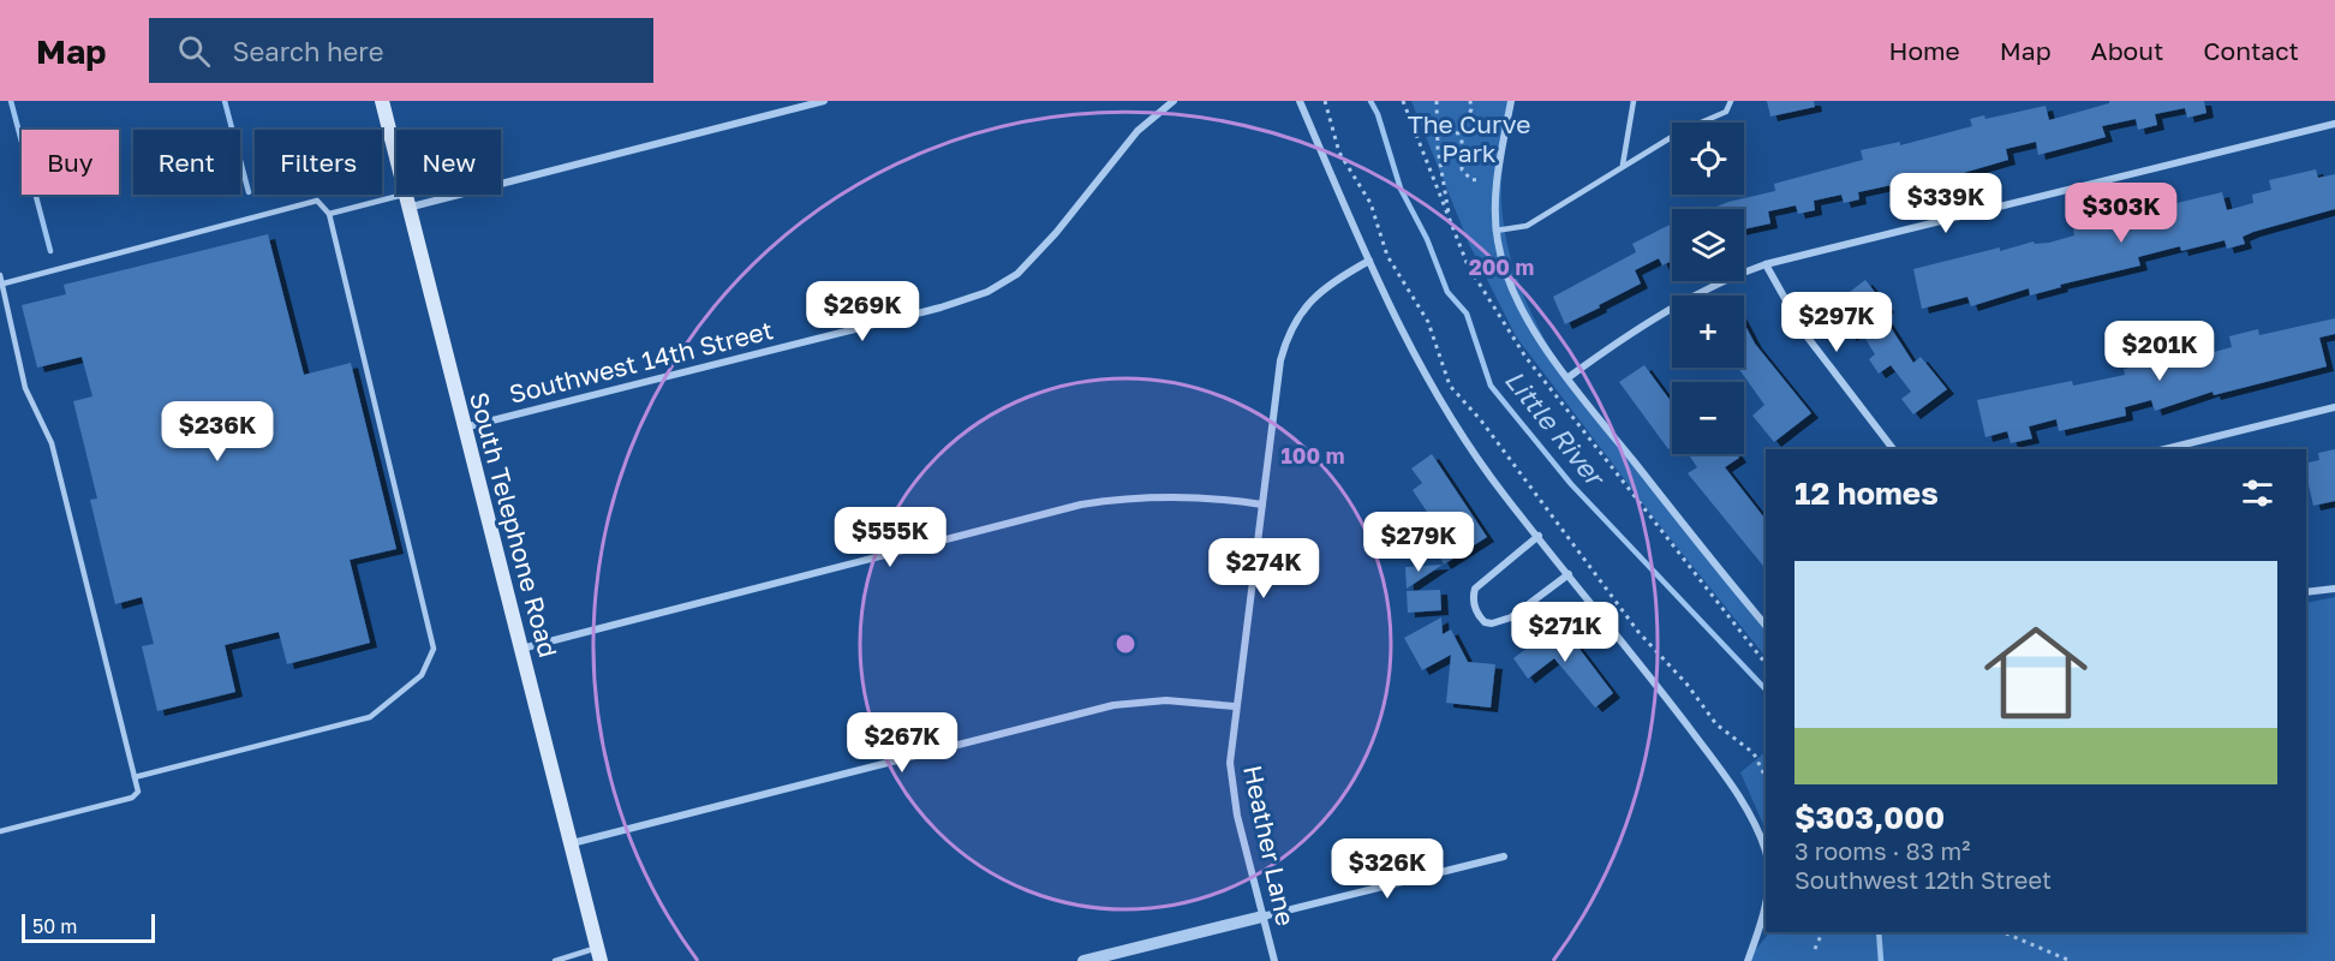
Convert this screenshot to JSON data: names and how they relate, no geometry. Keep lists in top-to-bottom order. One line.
{"streets":{"main road":["South Telephone Road"],"street":["Southwest 14th Street","Heather Lane"]},"crossings":[["Southwest 14th Street","South Telephone Road"]],"water":["Little River"],"parks":["The Curve Park"],"scale_bar":"50 m","page":{"header":"Map","search":"Search here","nav":["Home","Map","About","Contact"],"map_buttons":["+","−"],"chip":["Buy","Rent","Filters","New"],"price":["$339K","$303K","$269K","$297K","$201K","$236K","$555K","$279K","$274K","$271K","$267K","$326K"],"heading":"12 homes","list":[{"name":"$303,000","note":"3 rooms · 83 m² · Southwest 12th Street"}],"scale":"50 m"},"rings":["200 m","100 m"]}
